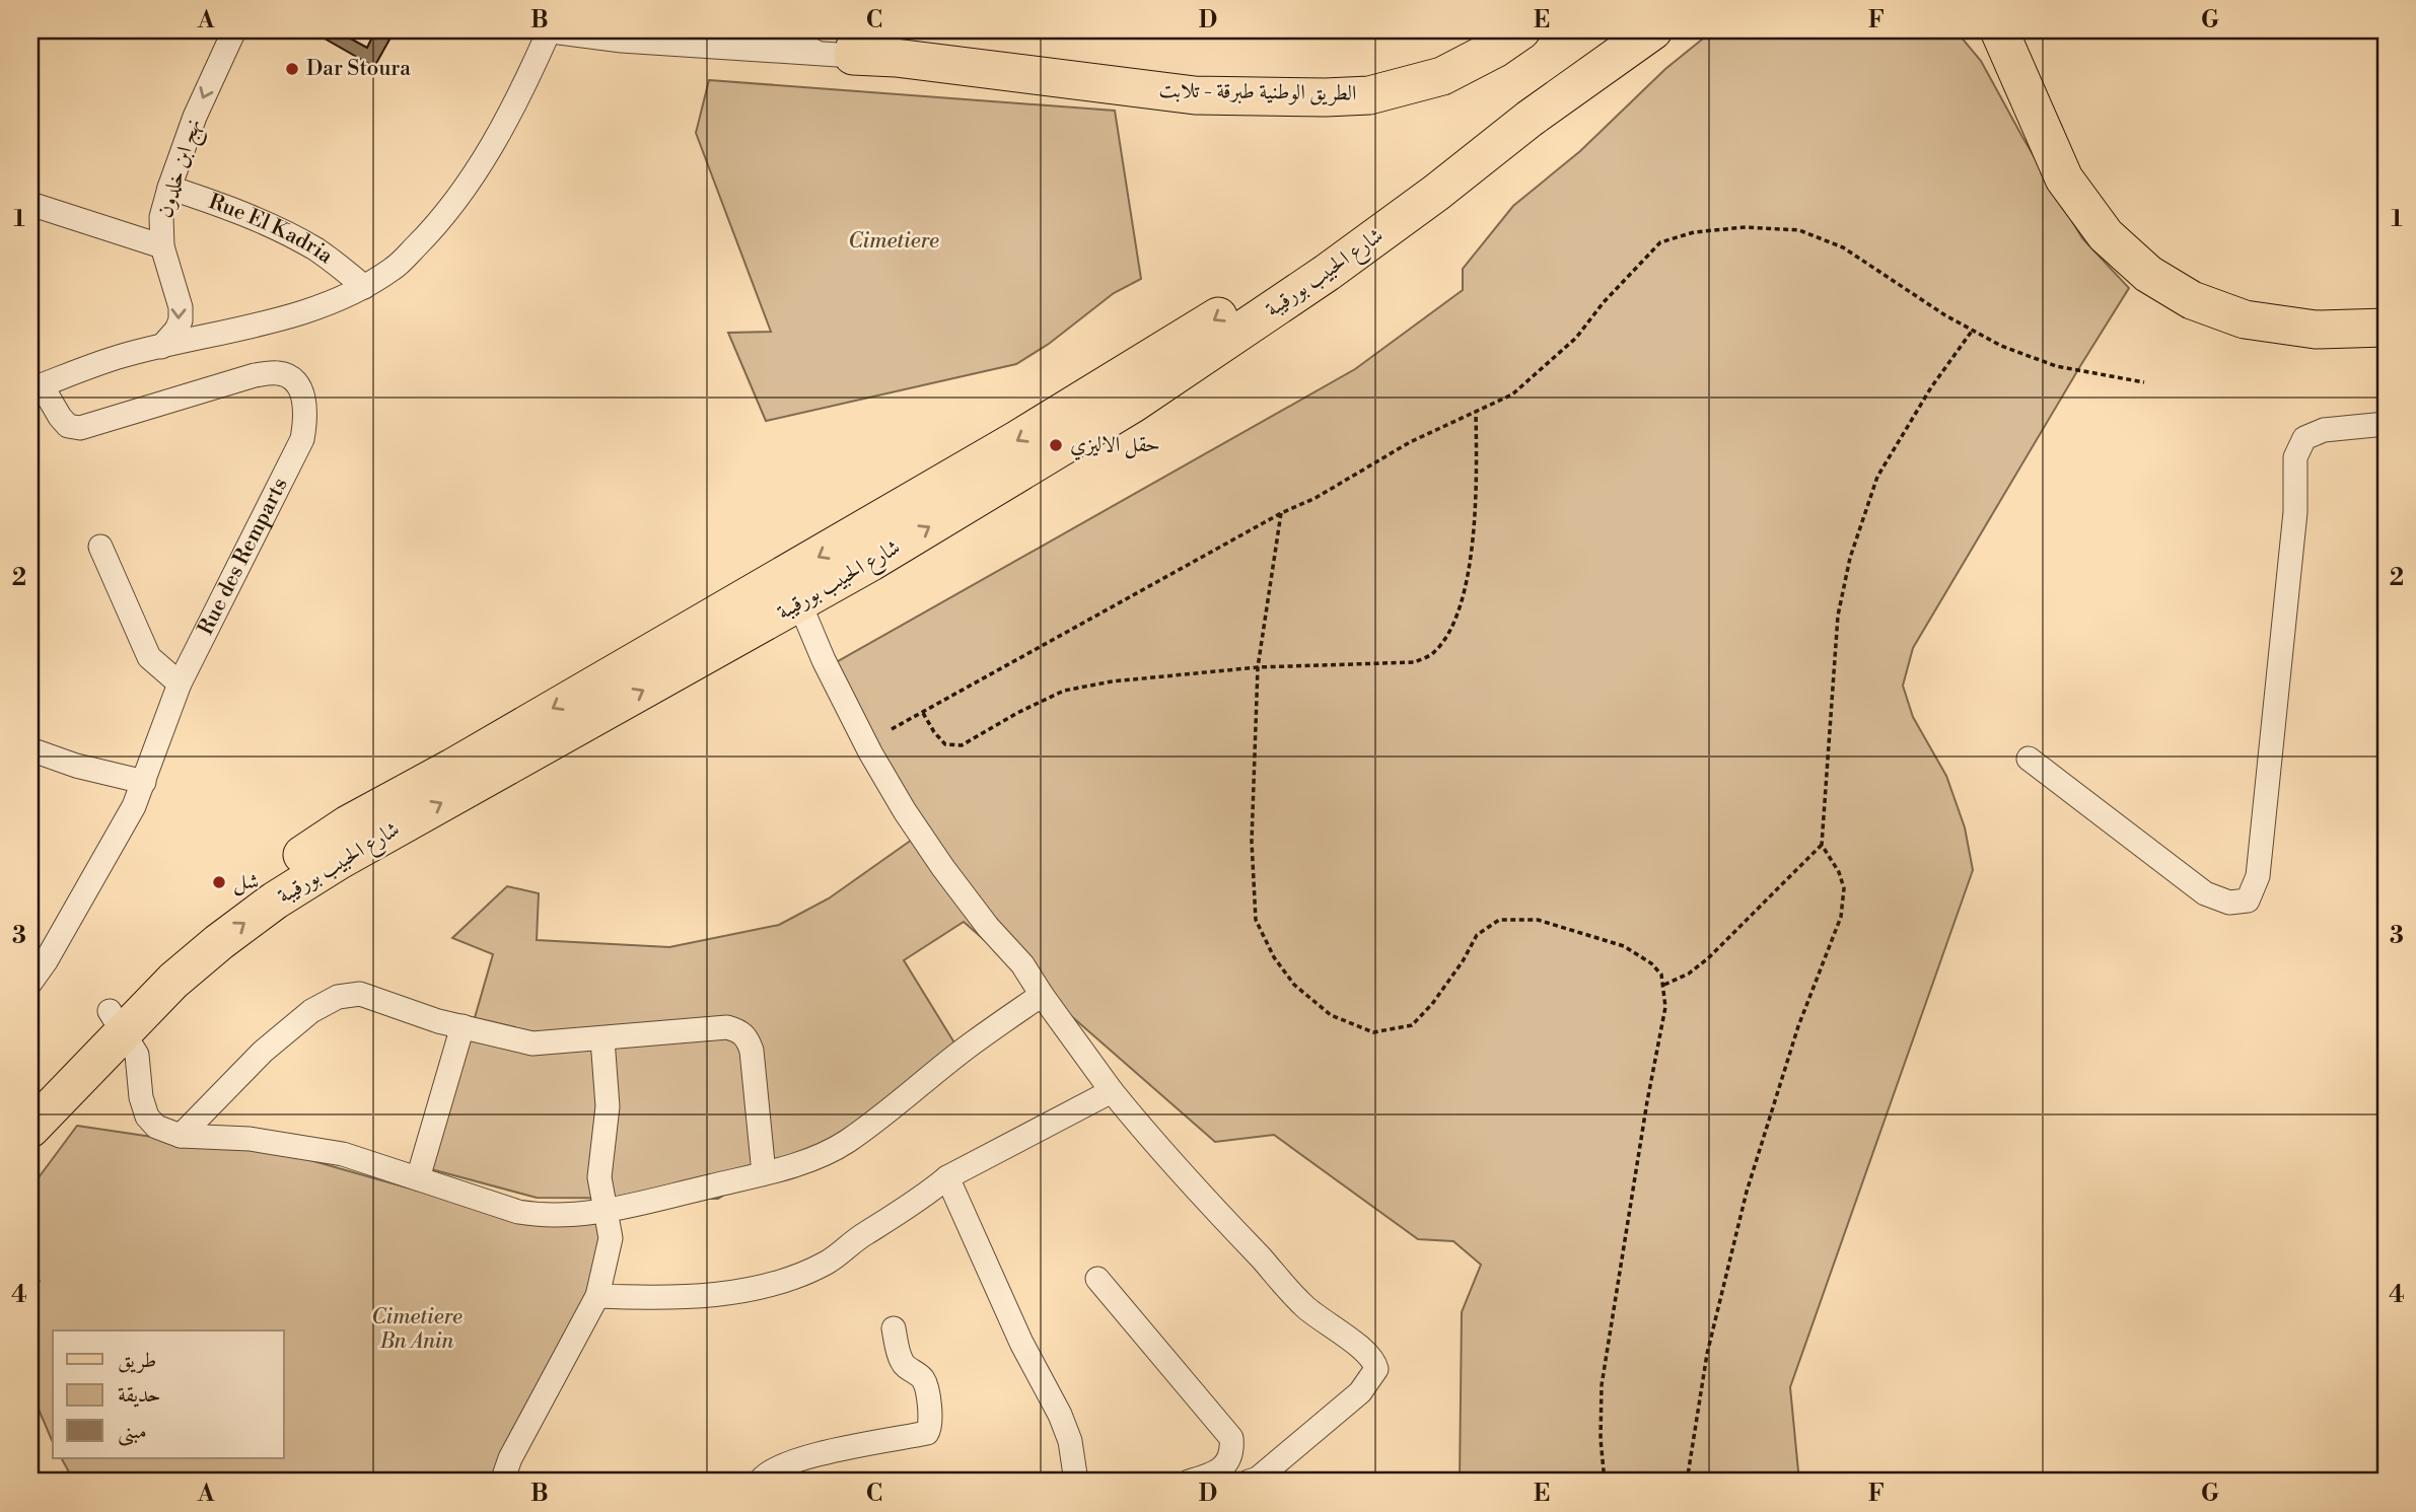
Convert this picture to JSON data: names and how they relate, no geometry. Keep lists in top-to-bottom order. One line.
{"streets":{"main road":["الطريق الوطنية طبرقة - تلابت","شارع الحبيب بورقيبة"],"street":["نهج ابن خلدون","Rue El Kadria","Rue des Remparts"]},"crossings":[["نهج ابن خلدون","Rue El Kadria"]],"one_way":["نهج ابن خلدون"],"parks":["Cimetiere","Cimetiere Bn Anin"],"places":["Dar Stoura","حقل الاليزي","شل"],"legend":["طريق","حديقة","مبنى"],"grid":{"columns":["A","B","C","D","E","F","G"],"rows":["1","2","3","4"]}}
